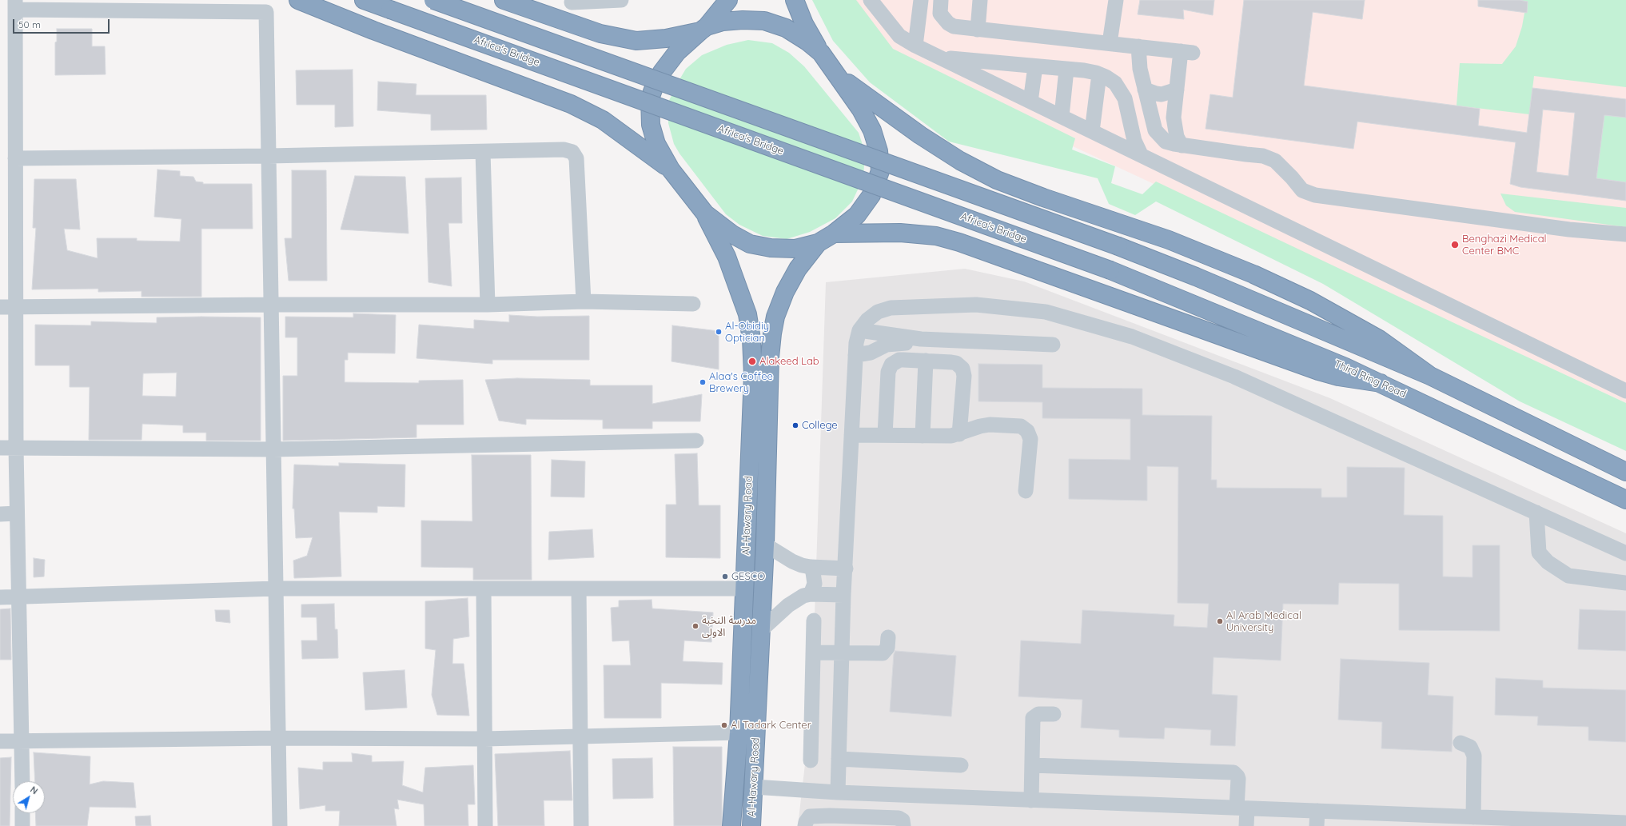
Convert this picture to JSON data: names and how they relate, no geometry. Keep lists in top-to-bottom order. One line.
{"streets":{"highway":["Africa's Bridge","Third Ring Road","Al-Hawary Road"]},"crossings":[["Africa's Bridge","Third Ring Road"]],"places":["Benghazi Medical Center BMC","Al-Obidiy Optician","Alakeed Lab","Alaa's Coffee Brewery","College","GESCO","Al Arab Medical University","مدرسة النخبة الاولى","Al Tadark Center"],"scale_bar":"50 m","north":"top right"}
